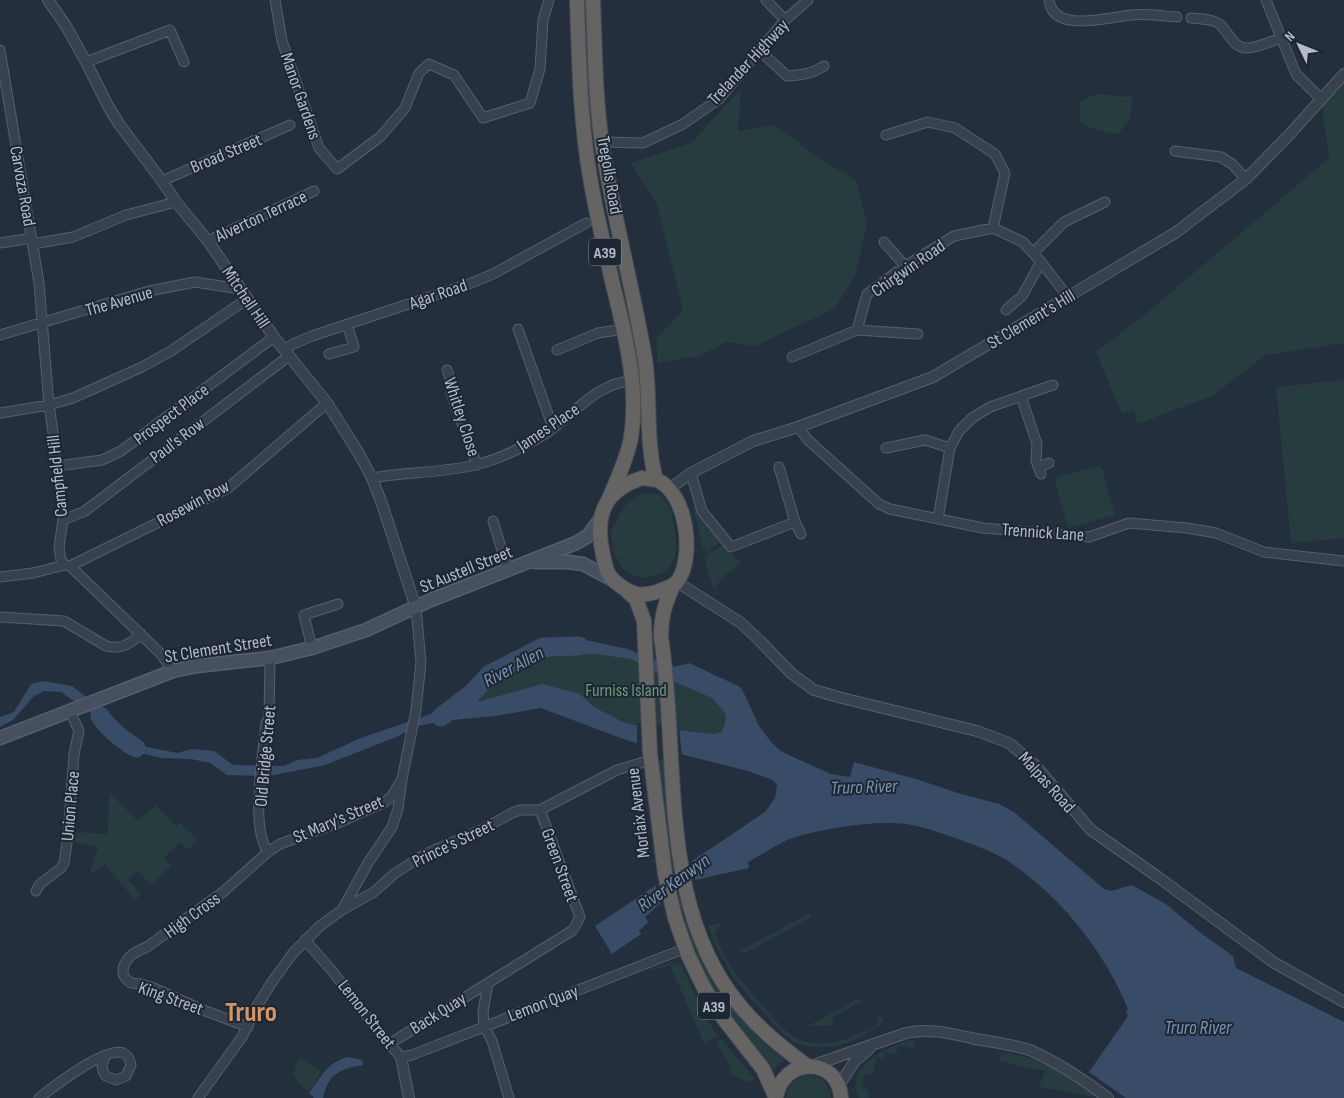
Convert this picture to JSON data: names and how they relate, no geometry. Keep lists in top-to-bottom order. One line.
{"streets":{"highway":["Tregolls Road","A39","Morlaix Avenue"],"main road":["St Austell Street","St Clement Street"],"street":["Trelander Highway","Manor Gardens","Broad Street","Carvoza Road","Alverton Terrace","Chirgwin Road","Agar Road","Mitchell Hill","The Avenue","St Clement's Hill","Prospect Place","Whitley Close","James Place","Paul's Row","Campfield Hill","Rosewin Row","Trennick Lane","Old Bridge Street","Malpas Road","Union Place","St Mary's Street","Prince's Street","Green Street","High Cross","King Street","Lemon Quay","Back Quay","Lemon Street"]},"crossings":[["Trelander Highway","Tregolls Road"],["Trelander Highway","A39"],["Broad Street","Mitchell Hill"],["Tregolls Road","A39"],["Tregolls Road","St Clement's Hill"],["Tregolls Road","James Place"],["Tregolls Road","St Austell Street"],["Tregolls Road","Malpas Road"],["Tregolls Road","Morlaix Avenue"],["Carvoza Road","The Avenue"],["Carvoza Road","Campfield Hill"],["Alverton Terrace","Mitchell Hill"],["A39","Morlaix Avenue"],["Agar Road","Mitchell Hill"],["Agar Road","Paul's Row"],["Mitchell Hill","The Avenue"],["Mitchell Hill","Prospect Place"],["Mitchell Hill","James Place"],["Mitchell Hill","Paul's Row"],["Mitchell Hill","Rosewin Row"],["Mitchell Hill","St Austell Street"],["Mitchell Hill","St Clement Street"],["The Avenue","Campfield Hill"],["St Clement's Hill","Trennick Lane"],["St Clement's Hill","St Austell Street"],["St Clement's Hill","Malpas Road"],["St Clement's Hill","Morlaix Avenue"],["Prospect Place","Campfield Hill"],["Whitley Close","James Place"],["Paul's Row","Campfield Hill"],["Campfield Hill","Rosewin Row"],["St Austell Street","St Clement Street"],["St Austell Street","Malpas Road"],["St Austell Street","Morlaix Avenue"],["St Clement Street","Old Bridge Street"],["St Clement Street","Union Place"],["Old Bridge Street","St Mary's Street"],["Old Bridge Street","High Cross"],["Malpas Road","Morlaix Avenue"],["Morlaix Avenue","Lemon Quay"],["St Mary's Street","High Cross"],["Prince's Street","Green Street"],["Prince's Street","King Street"],["Prince's Street","Lemon Street"],["Green Street","Back Quay"],["High Cross","King Street"],["Lemon Quay","Back Quay"],["Lemon Quay","Lemon Street"],["Back Quay","Lemon Street"]],"districts":["Truro"],"water":["River Allen","Truro River","River Kenwyn"],"parks":["Furniss Island"],"north":"top left"}
